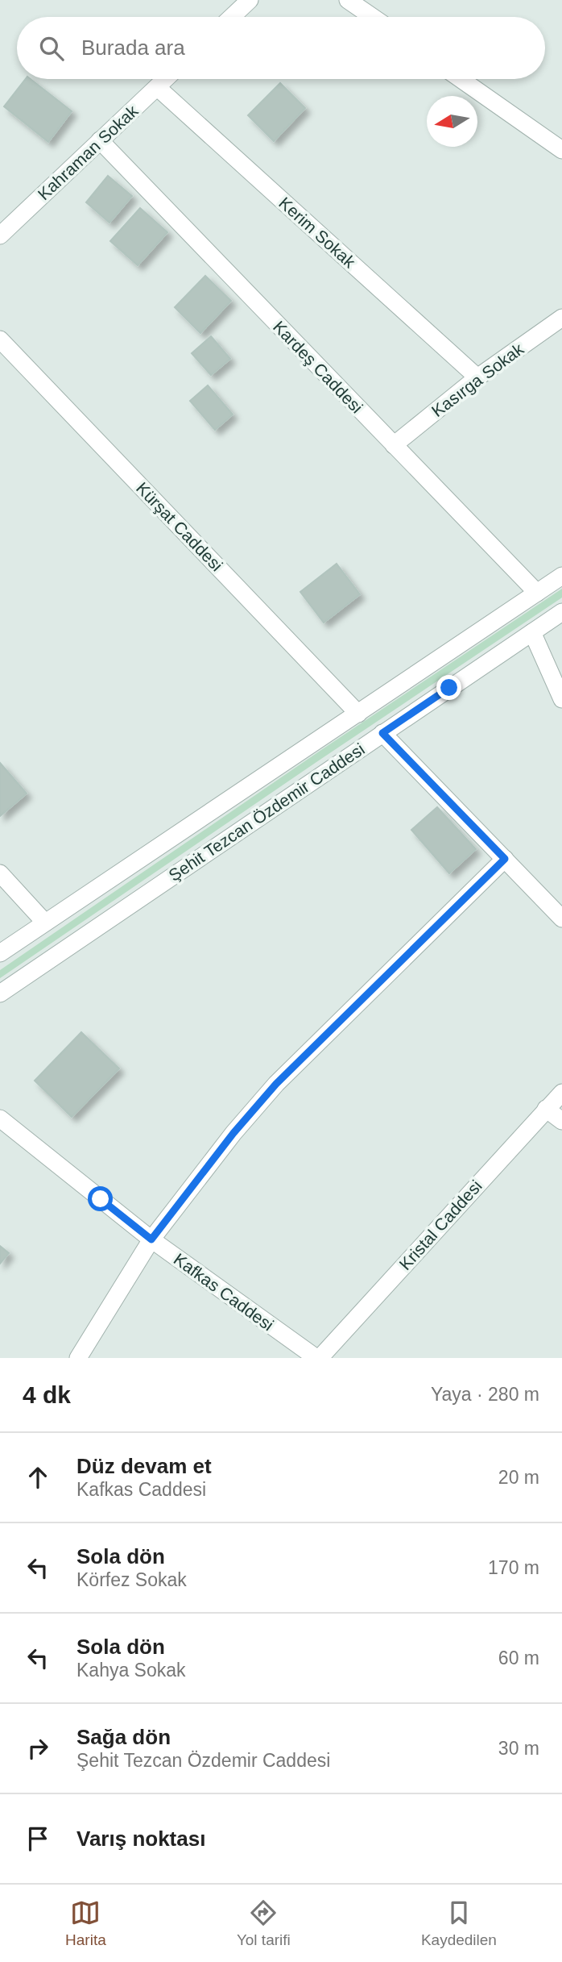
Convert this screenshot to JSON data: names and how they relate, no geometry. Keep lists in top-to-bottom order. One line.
{"streets":{"street":["Kahraman Sokak","Kerim Sokak","Kardeş Caddesi","Kasırga Sokak","Kürşat Caddesi","Şehit Tezcan Özdemir Caddesi","Kristal Caddesi","Kafkas Caddesi"]},"crossings":[["Kahraman Sokak","Kerim Sokak"],["Kahraman Sokak","Kardeş Caddesi"],["Kerim Sokak","Kasırga Sokak"],["Kardeş Caddesi","Kasırga Sokak"],["Kardeş Caddesi","Şehit Tezcan Özdemir Caddesi"],["Kürşat Caddesi","Şehit Tezcan Özdemir Caddesi"],["Kristal Caddesi","Kafkas Caddesi"]],"north":"left","page":{"search":"Burada ara","heading":["4 dk","Yaya · 280 m"],"list":[["Düz devam et","Kafkas Caddesi","20 m"],["Sola dön","Körfez Sokak","170 m"],["Sola dön","Kahya Sokak","60 m"],["Sağa dön","Şehit Tezcan Özdemir Caddesi","30 m"],"Varış noktası"],"nav":["Harita","Yol tarifi","Kaydedilen"]}}
